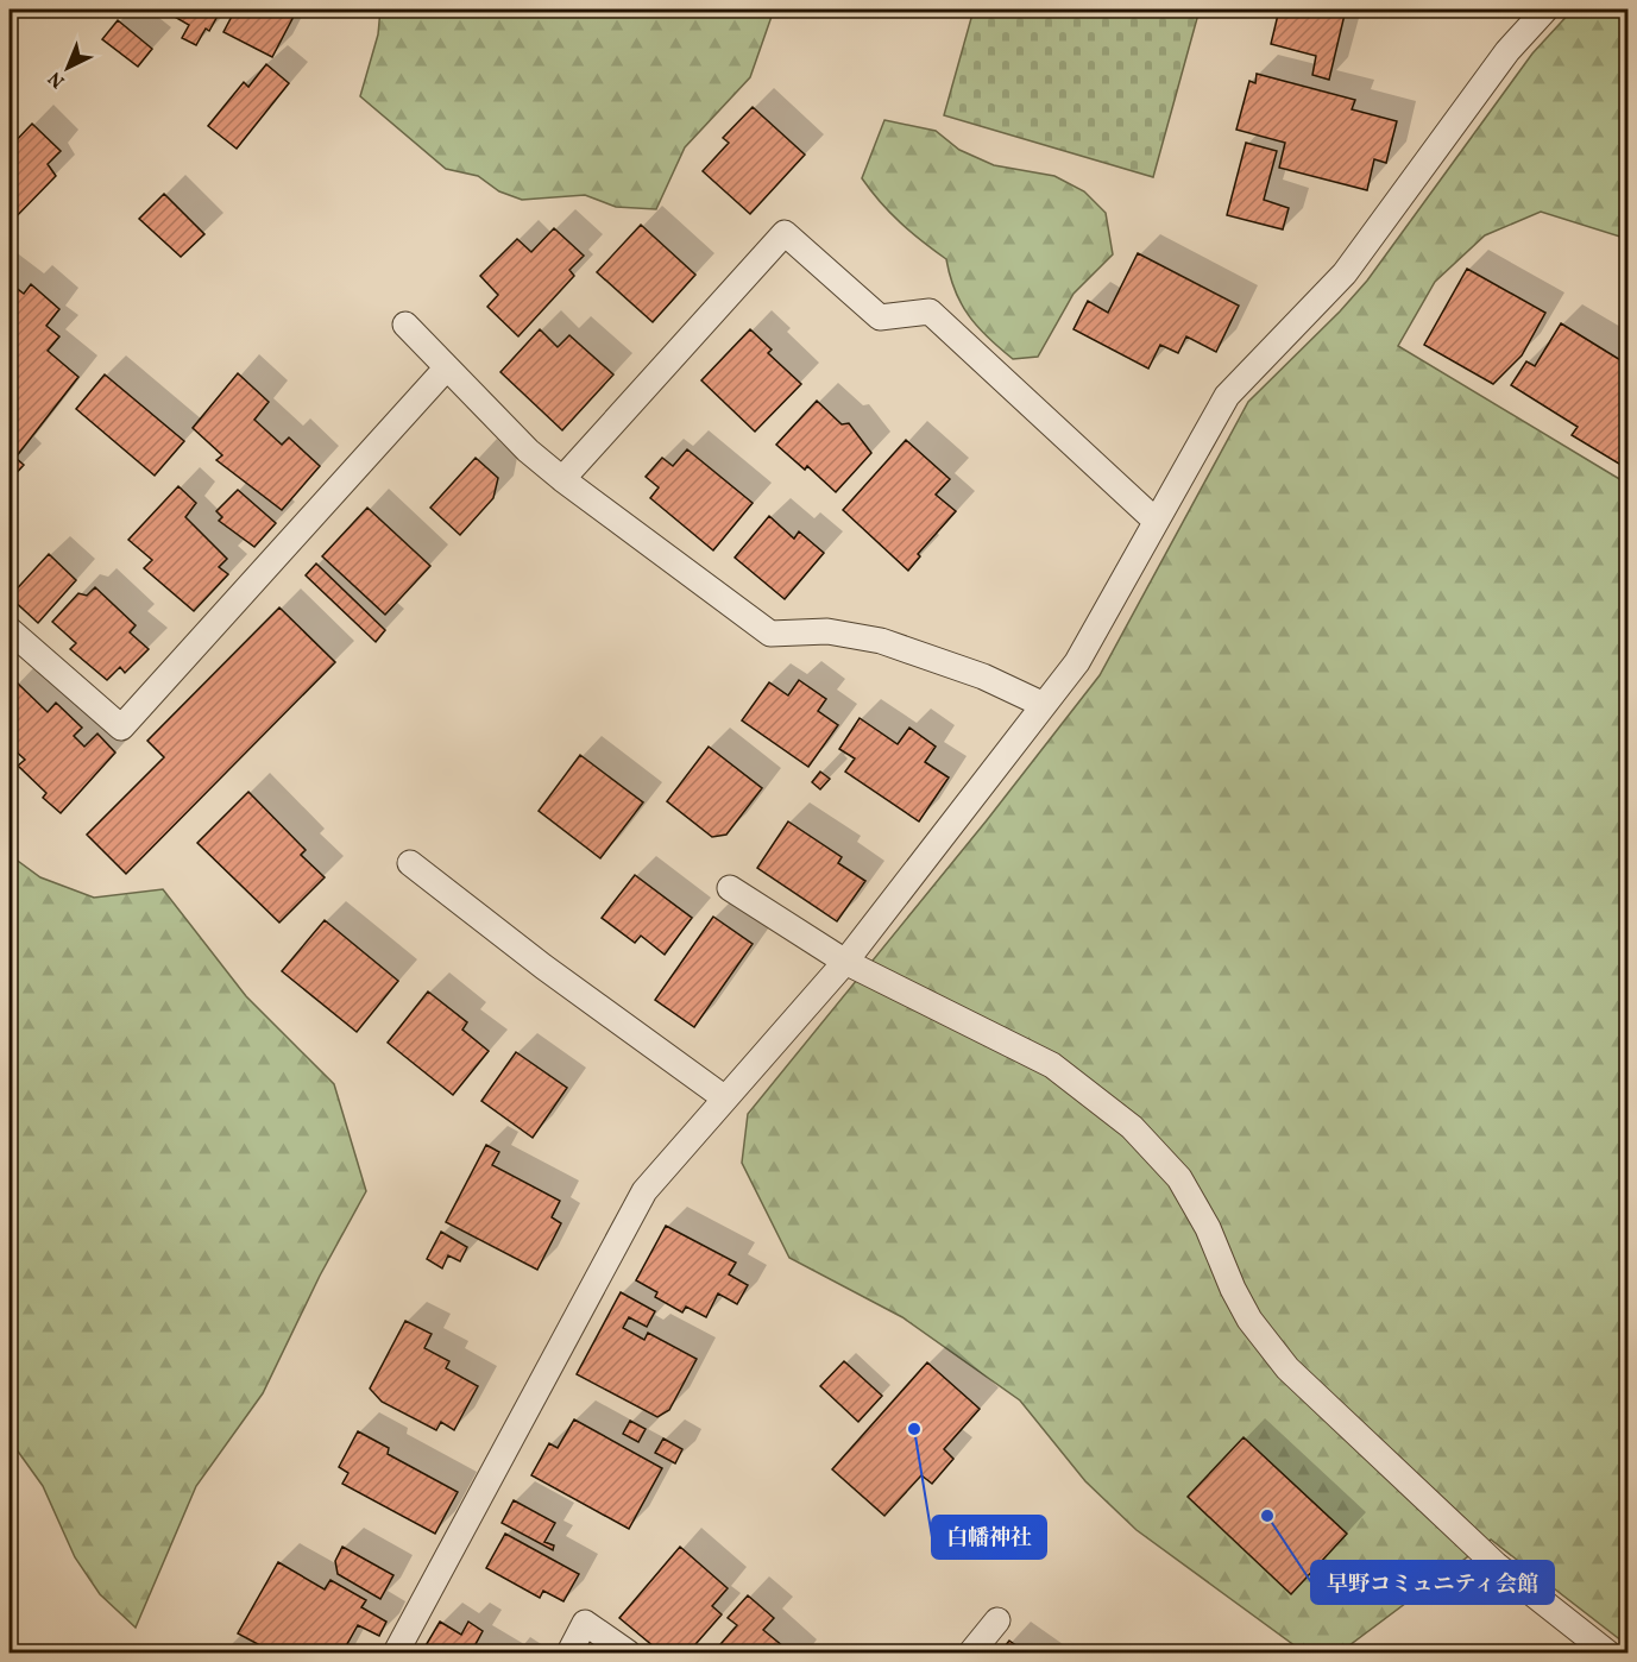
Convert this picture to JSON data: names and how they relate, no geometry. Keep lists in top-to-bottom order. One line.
{"places":["白幡神社","早野コミュニティ会館"],"north":"bottom left"}
